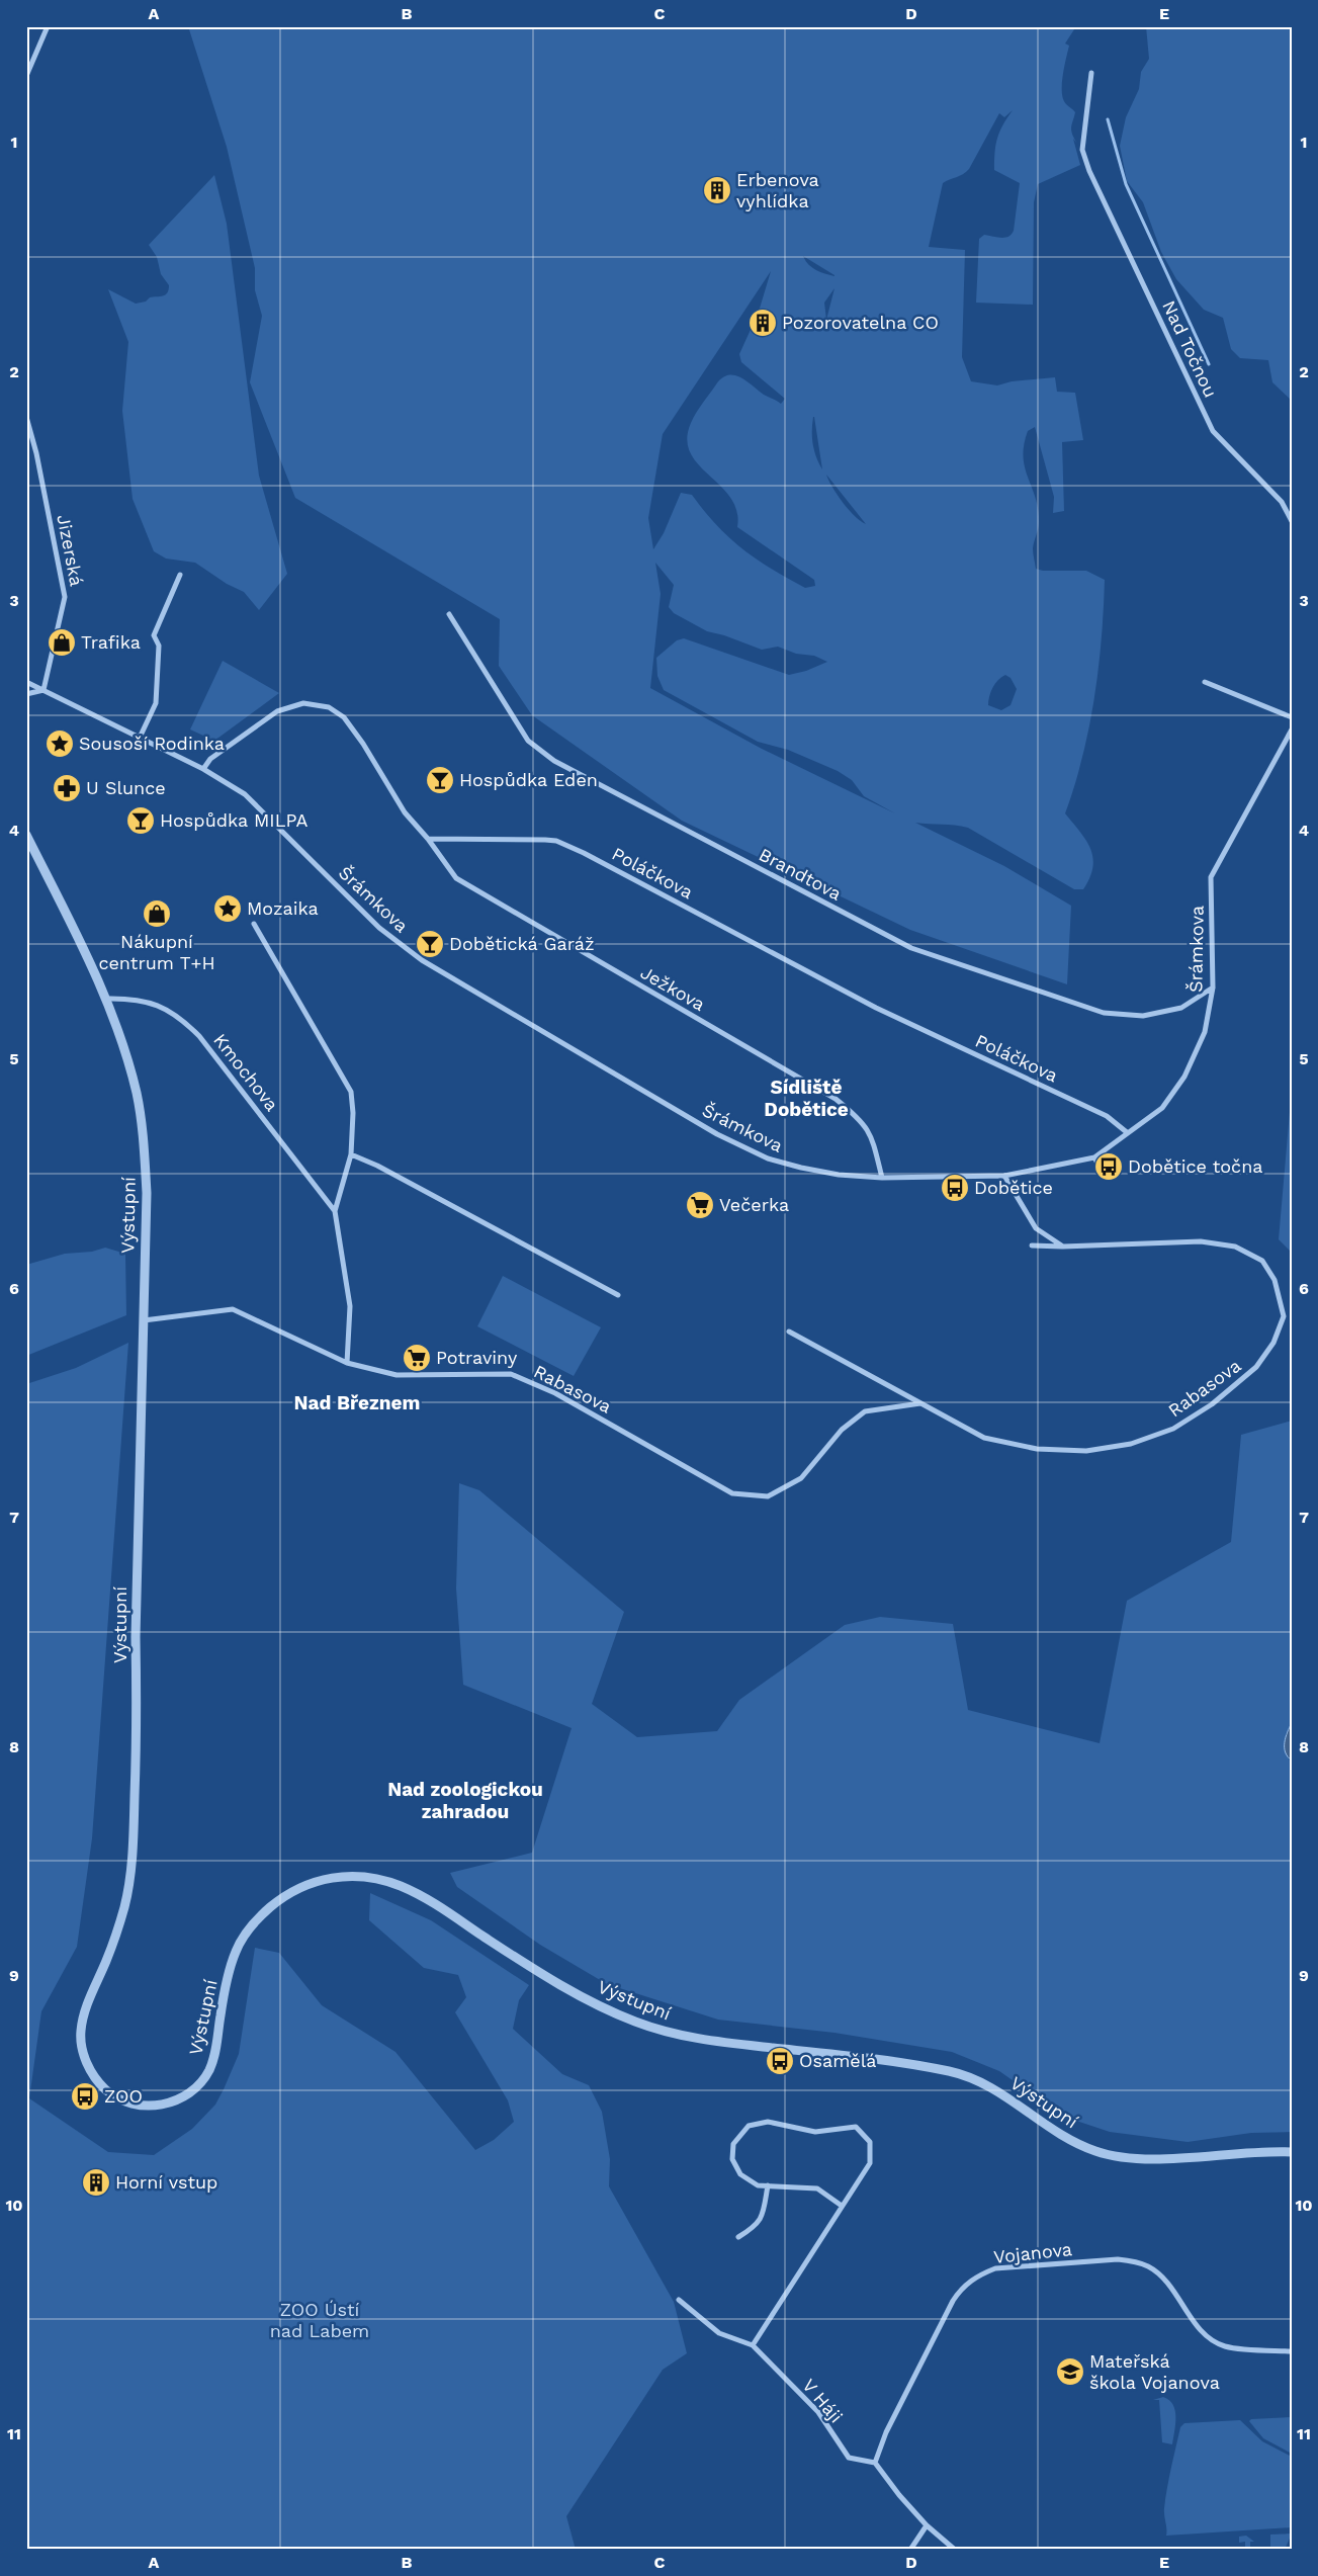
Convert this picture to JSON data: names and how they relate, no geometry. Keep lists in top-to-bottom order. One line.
{"streets":{"street":["Nad Točnou","Jizerská","Poláčkova","Brandtova","Šrámkova","Ježkova","Kmochova","Výstupní","Rabasova","Vojanova","V Háji"]},"crossings":[["Jizerská","Šrámkova"],["Poláčkova","Šrámkova"],["Poláčkova","Ježkova"],["Brandtova","Šrámkova"],["Šrámkova","Ježkova"],["Kmochova","Výstupní"],["Kmochova","Rabasova"],["Výstupní","Rabasova"],["Vojanova","V Háji"]],"districts":["Sídliště Dobětice","Nad Březnem","Nad zoologickou zahradou"],"parks":["ZOO Ústí nad Labem"],"places":{"building":["Erbenova vyhlídka","Pozorovatelna CO","Horní vstup"],"shop":["Trafika","Nákupní centrum T+H"],"place":["Sousoší Rodinka","Mozaika"],"bar":["Hospůdka Eden","Hospůdka MILPA","Dobětická Garáž"],"pharmacy":["U Slunce"],"bus stop":["Dobětice točna","Dobětice","Osamělá","ZOO"],"supermarket":["Večerka","Potraviny"],"school or university":["Mateřská škola Vojanova"]},"grid":{"columns":["A","B","C","D","E"],"rows":["1","2","3","4","5","6","7","8","9","10","11"]}}
